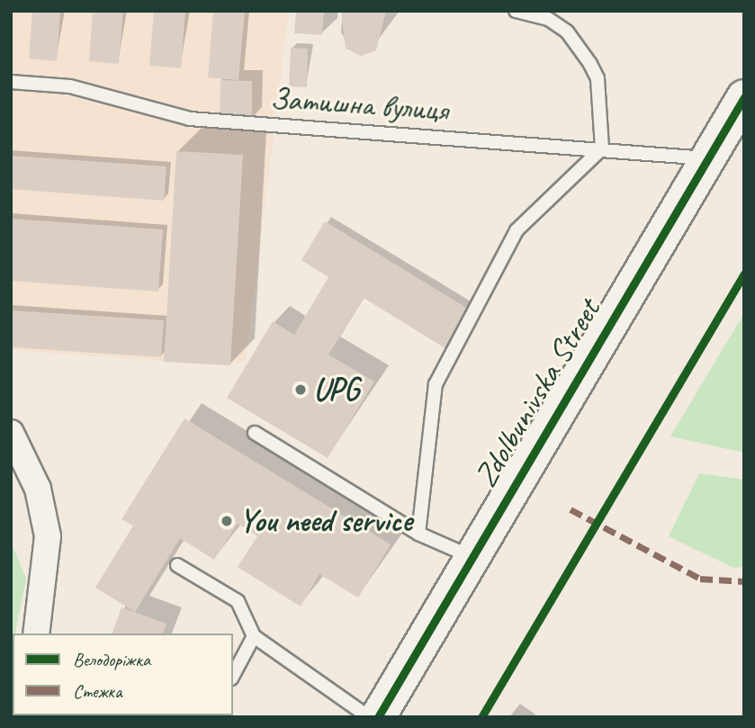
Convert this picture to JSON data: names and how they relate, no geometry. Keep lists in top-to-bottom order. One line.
{"streets":{"street":["Zdolbunivska Street"],"lane":["Затишна вулиця"]},"crossings":[["Затишна вулиця","Zdolbunivska Street"]],"places":["UPG","You need service"],"legend":["Велодоріжка","Стежка"]}
